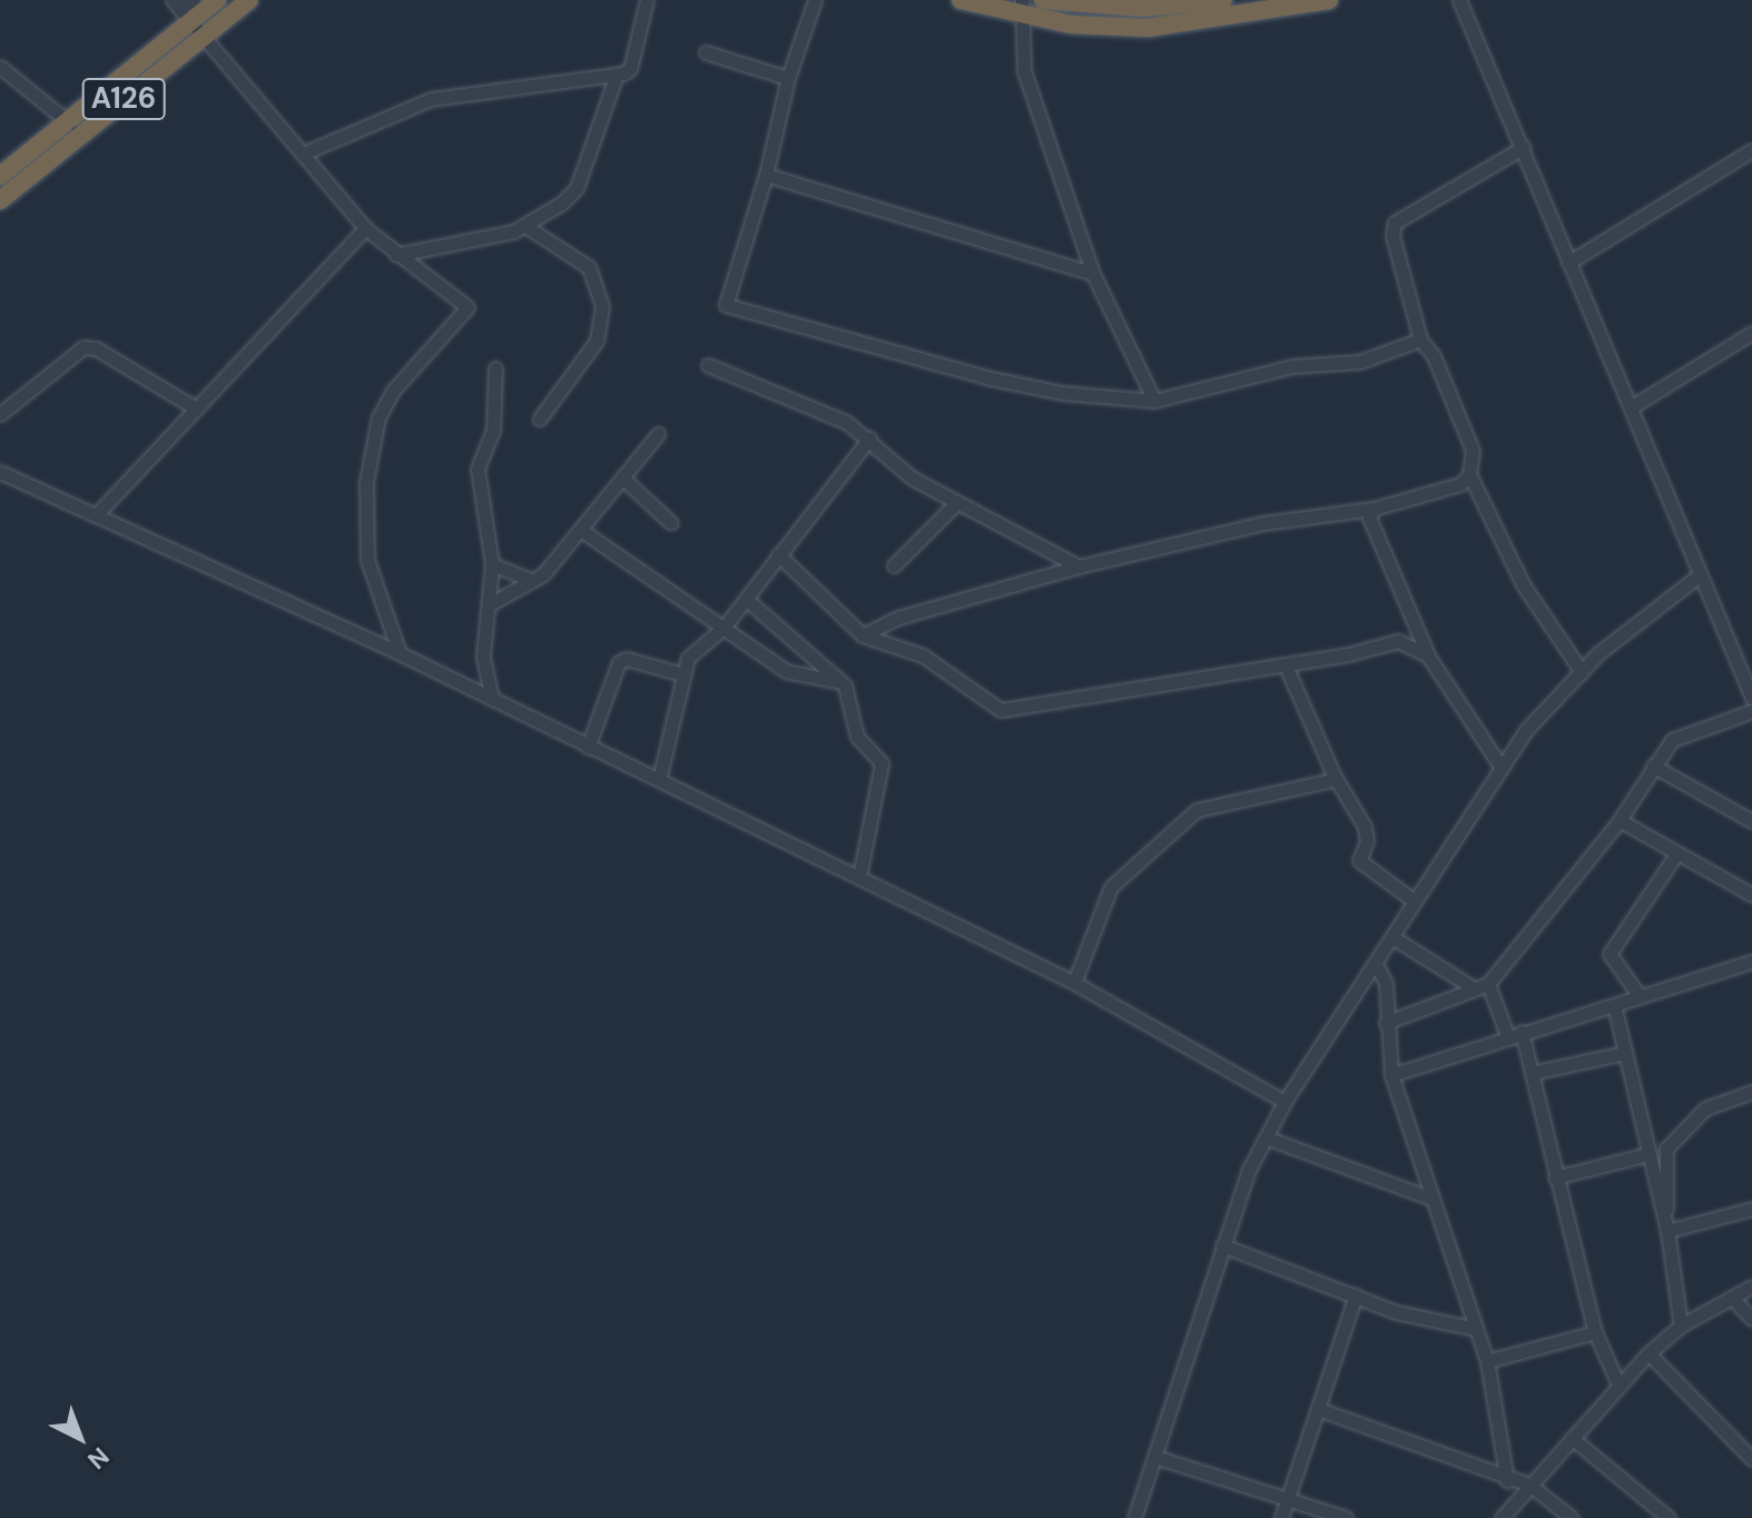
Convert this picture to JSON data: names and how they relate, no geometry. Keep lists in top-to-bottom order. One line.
{"streets":{"highway":["A126"]},"north":"bottom right"}
